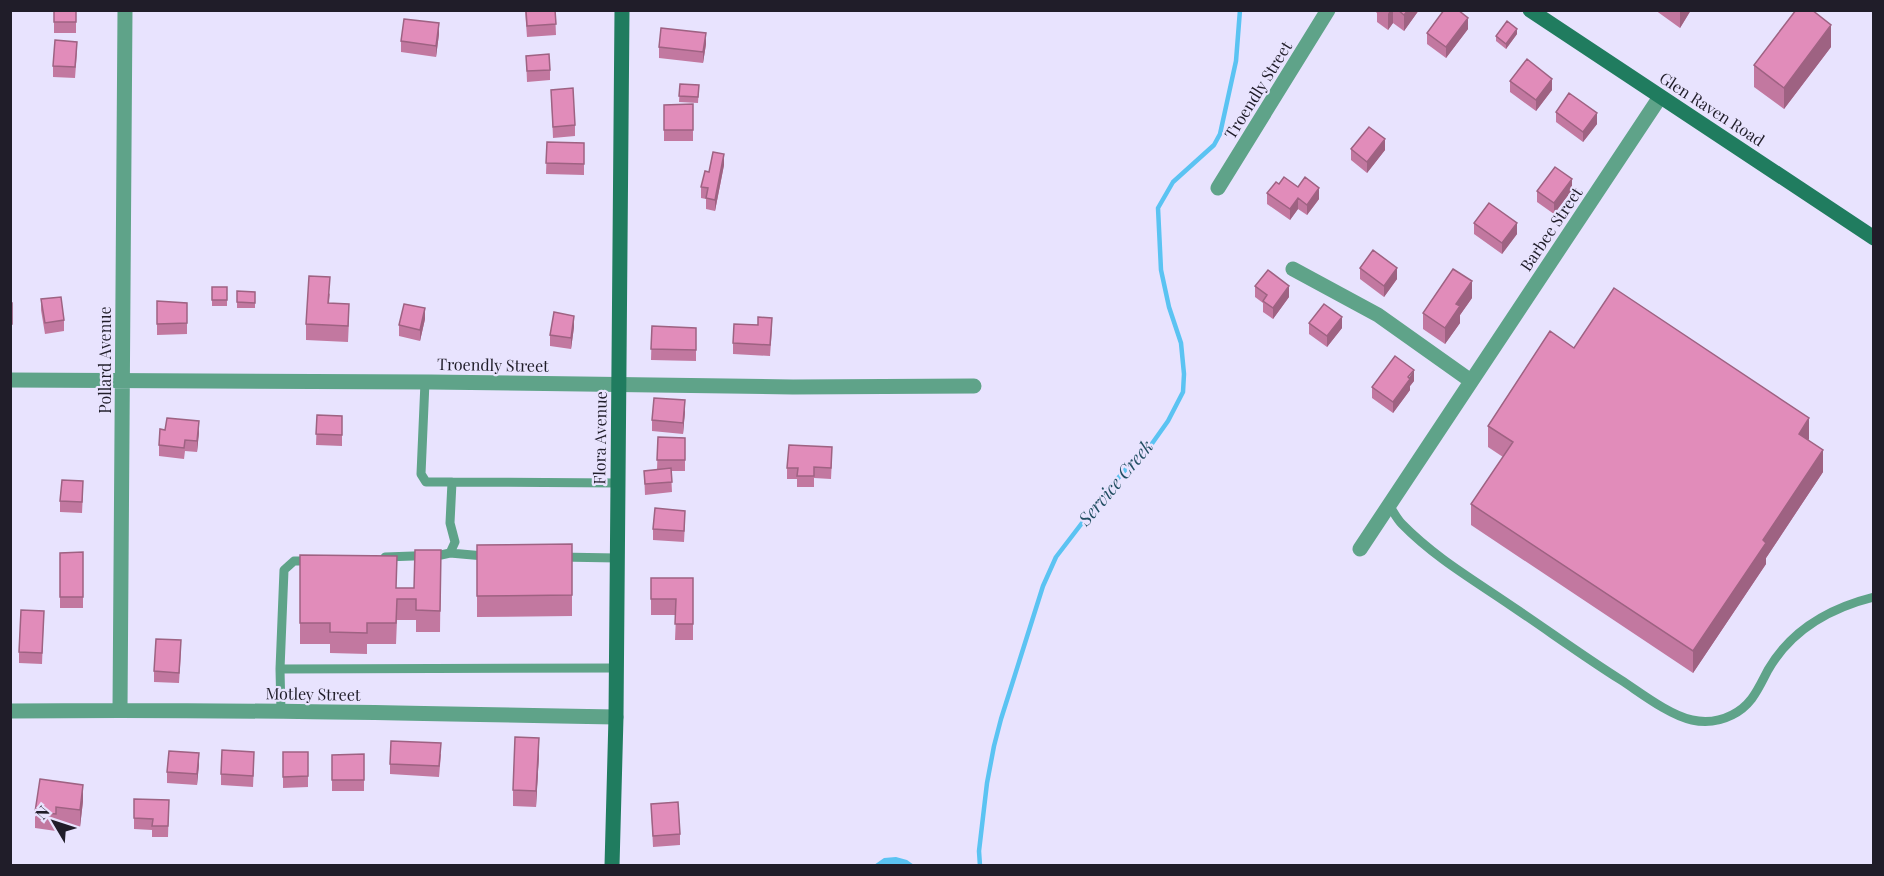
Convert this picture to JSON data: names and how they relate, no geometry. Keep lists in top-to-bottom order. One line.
{"streets":{"street":["Troendly Street","Glen Raven Road","Barbee Street","Pollard Avenue","Flora Avenue","Motley Street"]},"crossings":[["Troendly Street","Pollard Avenue"],["Troendly Street","Flora Avenue"],["Glen Raven Road","Barbee Street"],["Pollard Avenue","Motley Street"],["Flora Avenue","Motley Street"]],"water":["Service Creek"],"north":"top left"}
